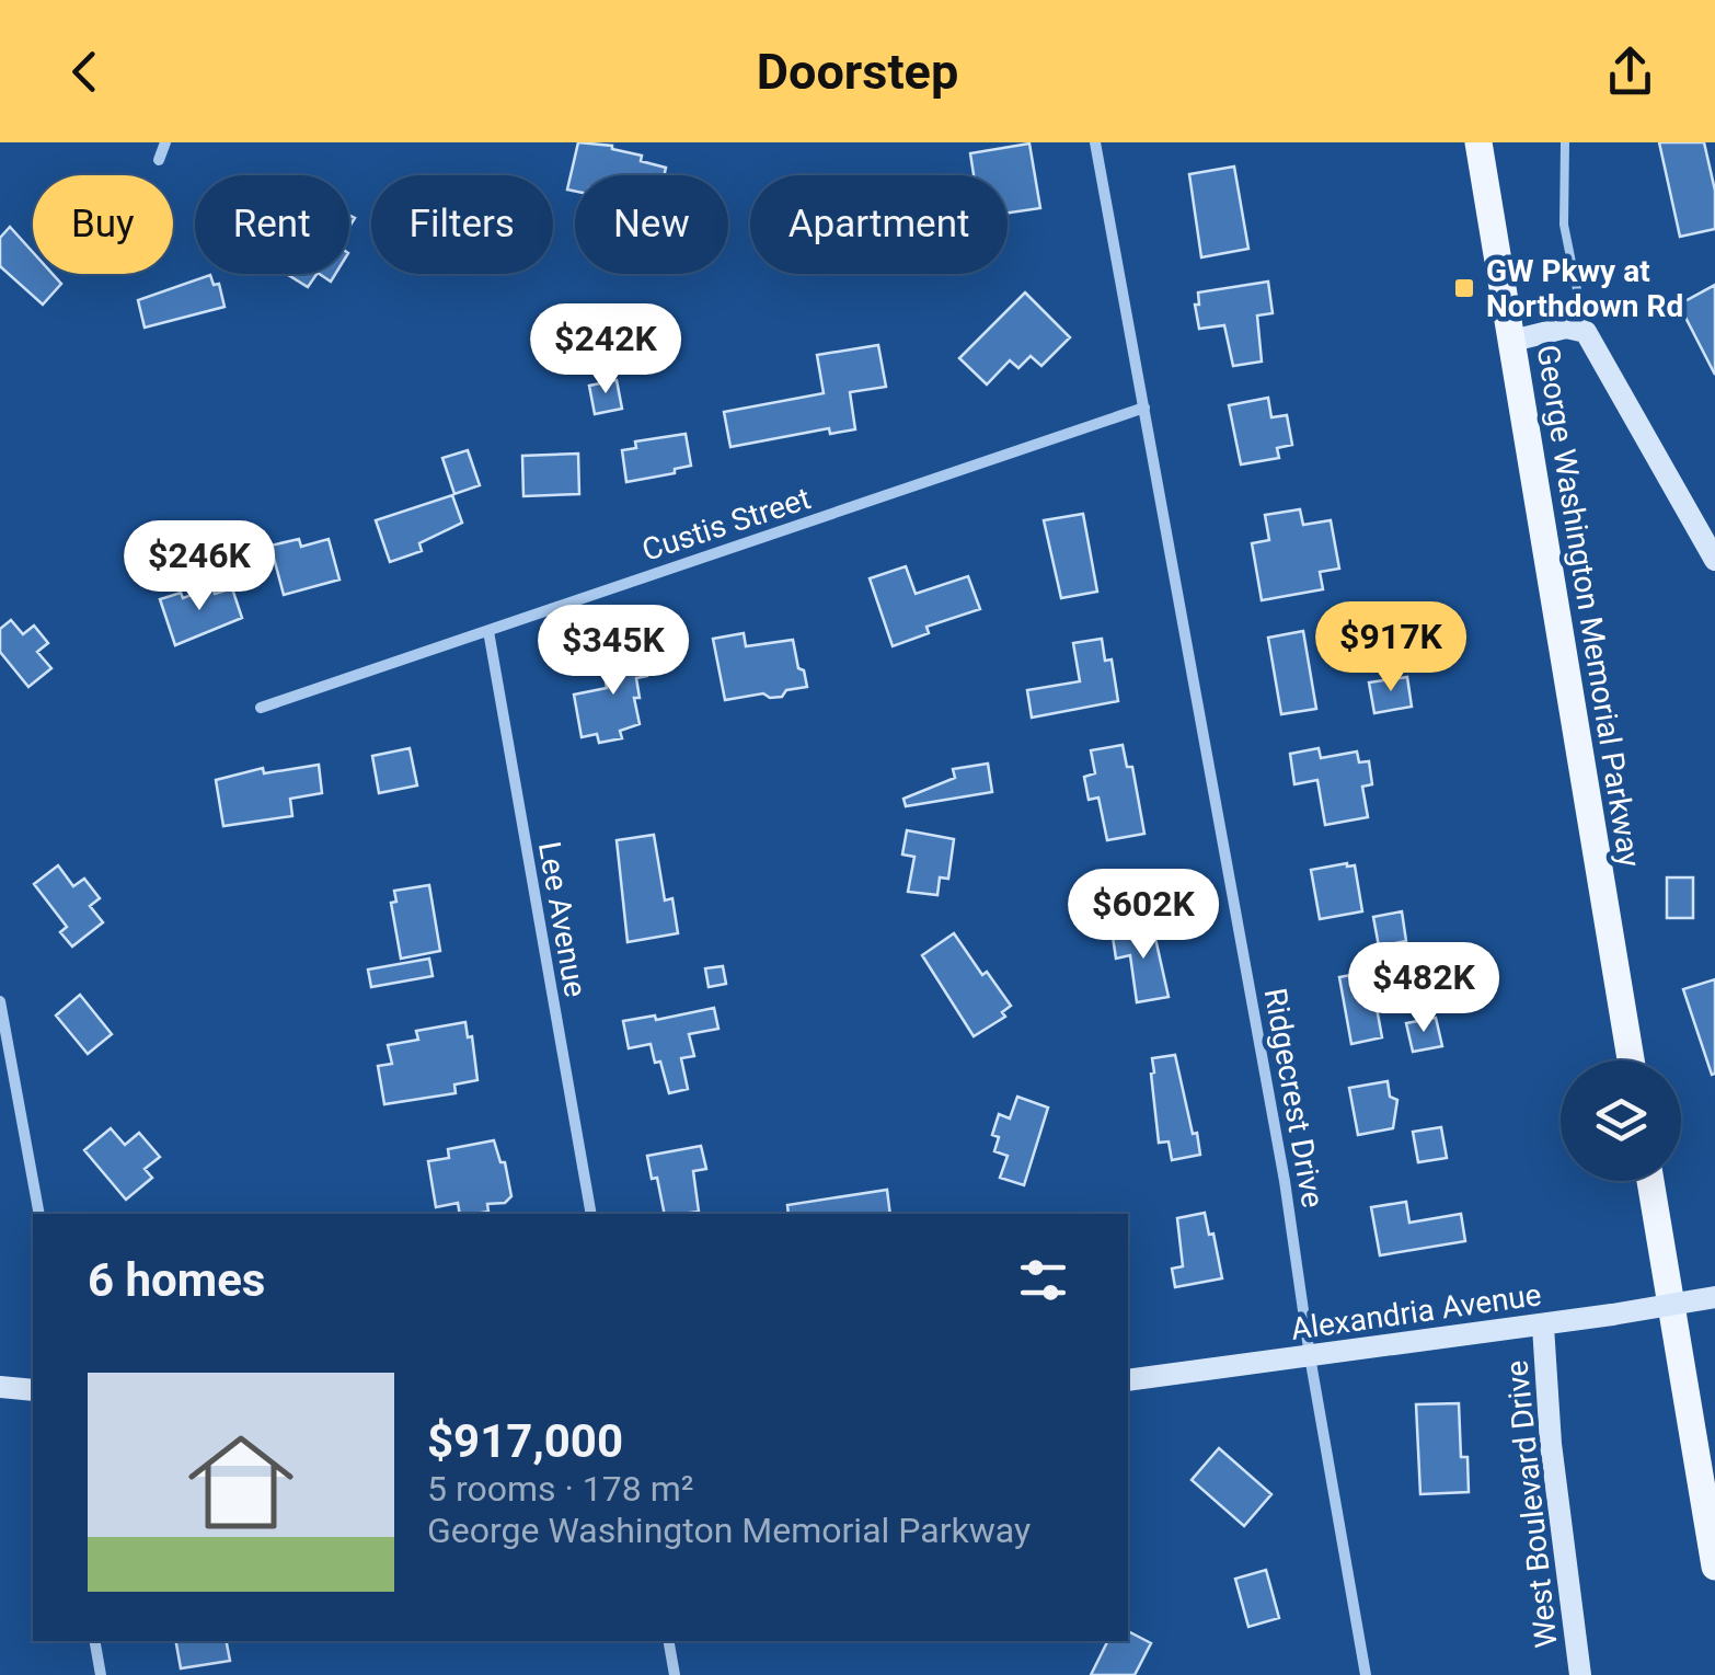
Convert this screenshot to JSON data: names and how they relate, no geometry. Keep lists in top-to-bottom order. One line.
{"streets":{"main road":["George Washington Memorial Parkway"],"street":["Custis Street","Lee Avenue","Ridgecrest Drive","Alexandria Avenue","West Boulevard Drive"]},"crossings":[["Custis Street","Lee Avenue"],["Custis Street","Ridgecrest Drive"],["Ridgecrest Drive","Alexandria Avenue"],["Alexandria Avenue","West Boulevard Drive"]],"places":{"transit":["GW Pkwy at Northdown Rd"]},"page":{"header":"Doorstep","chip":["Buy","Rent","Filters","New","Apartment"],"price":["$242K","$246K","$917K","$345K","$602K","$482K"],"heading":"6 homes","list":[{"name":"$917,000","note":"5 rooms · 178 m² · George Washington Memorial Parkway"}]}}
